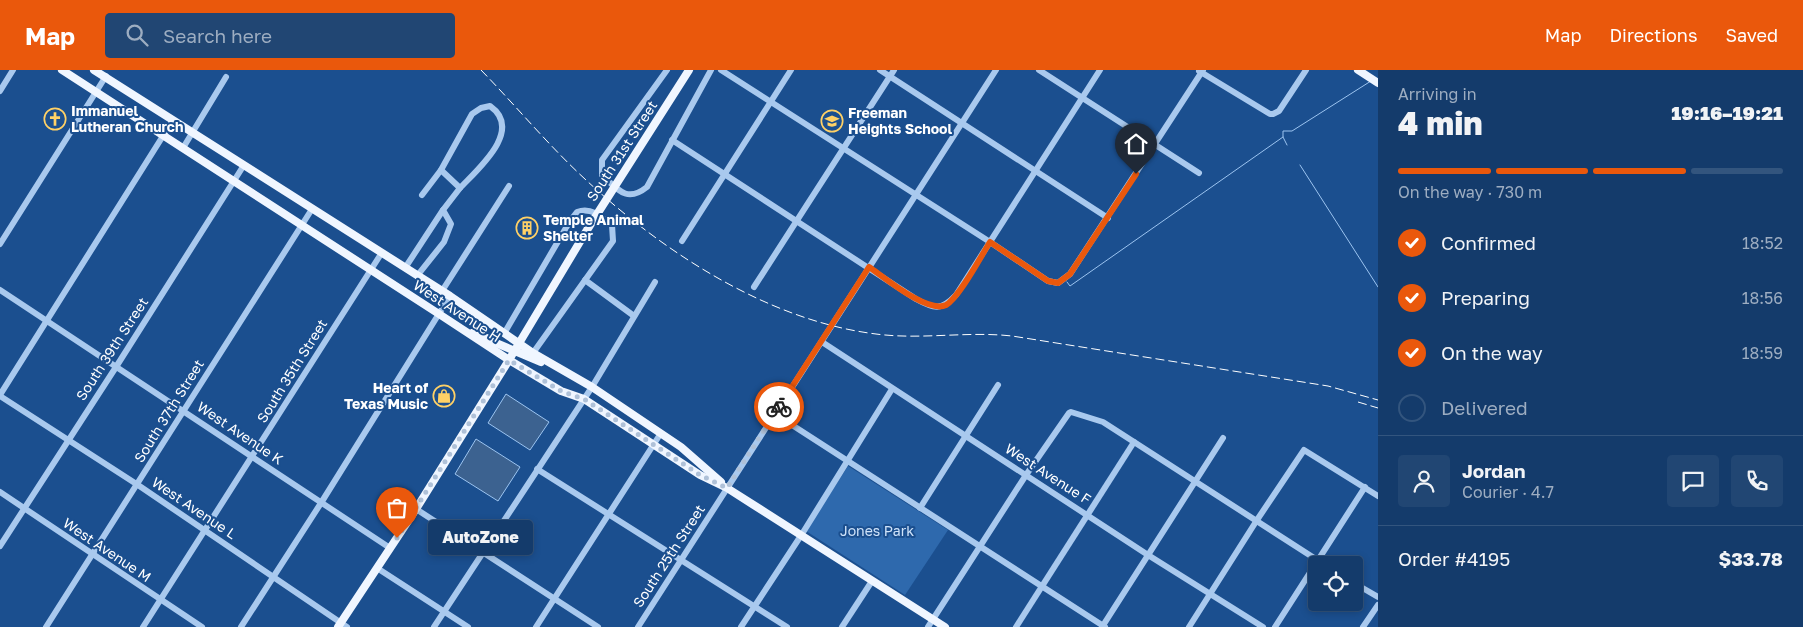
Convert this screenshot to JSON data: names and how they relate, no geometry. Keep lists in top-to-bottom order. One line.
{"streets":{"main road":["South 31st Street","West Avenue H"],"street":["South 39th Street","South 35th Street","South 37th Street","West Avenue K","West Avenue F","West Avenue L","West Avenue M","South 25th Street"]},"crossings":[["South 31st Street","West Avenue H"],["South 31st Street","West Avenue K"],["South 31st Street","West Avenue L"],["West Avenue H","South 39th Street"],["West Avenue H","South 35th Street"],["West Avenue H","South 37th Street"],["West Avenue H","South 25th Street"],["South 39th Street","West Avenue K"],["South 39th Street","West Avenue L"],["South 39th Street","West Avenue M"],["South 35th Street","West Avenue K"],["South 35th Street","West Avenue L"],["South 35th Street","West Avenue M"],["South 37th Street","West Avenue K"],["South 37th Street","West Avenue L"],["South 37th Street","West Avenue M"],["West Avenue F","South 25th Street"]],"parks":["Jones Park"],"places":{"church":["Immanuel Lutheran Church"],"school or university":["Freeman Heights School"],"building":["Temple Animal Shelter"],"shop":["Heart of Texas Music"],"other":["AutoZone"]},"page":{"header":"Map","search":"Search here","nav":["Map","Directions","Saved"],"heading":["4 min","Arriving in","19:16–19:21"],"panel":["Jordan","Courier · 4.7","Order #4195","$33.78"],"bar":"On the way · 730 m","list":[["Confirmed","18:52"],["Preparing","18:56"],["On the way","18:59"],"Delivered"],"bubble":"AutoZone"}}
